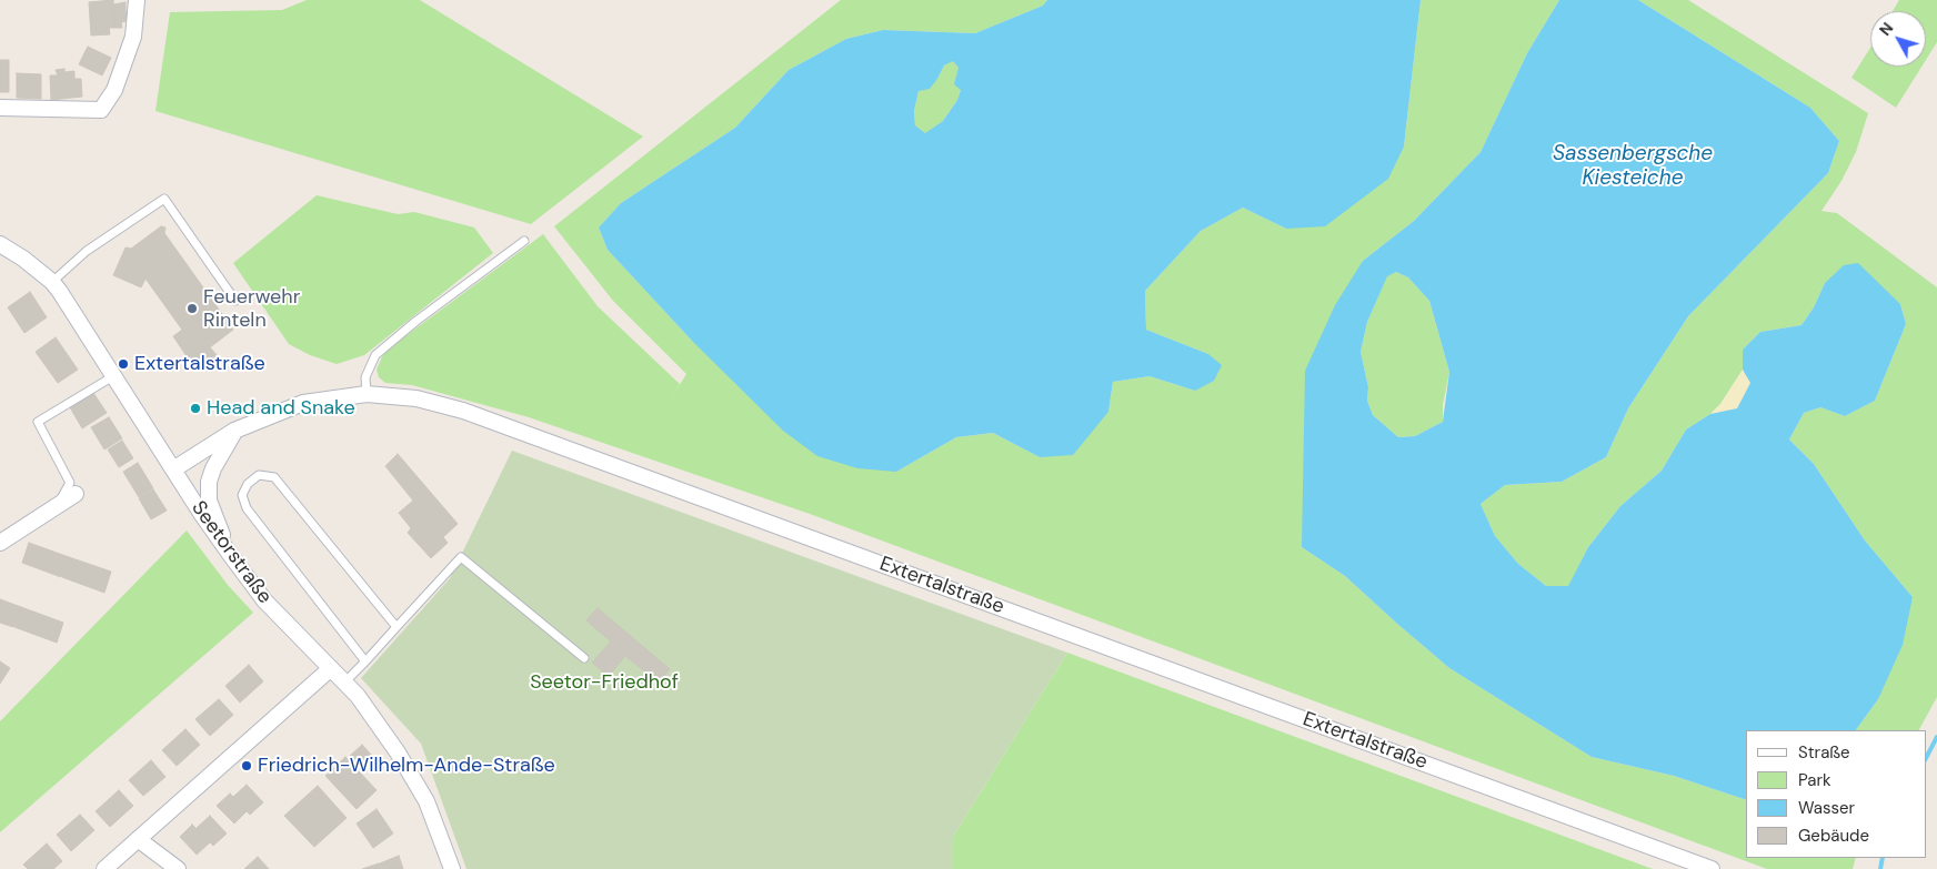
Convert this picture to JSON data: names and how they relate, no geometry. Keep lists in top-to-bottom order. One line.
{"streets":{"street":["Seetorstraße","Extertalstraße"]},"crossings":[["Seetorstraße","Extertalstraße"]],"water":["Sassenbergsche Kiesteiche"],"parks":["Seetor-Friedhof"],"places":["Feuerwehr Rinteln","Extertalstraße","Head and Snake","Friedrich-Wilhelm-Ande-Straße"],"legend":["Straße","Park","Wasser","Gebäude"],"north":"top left"}
